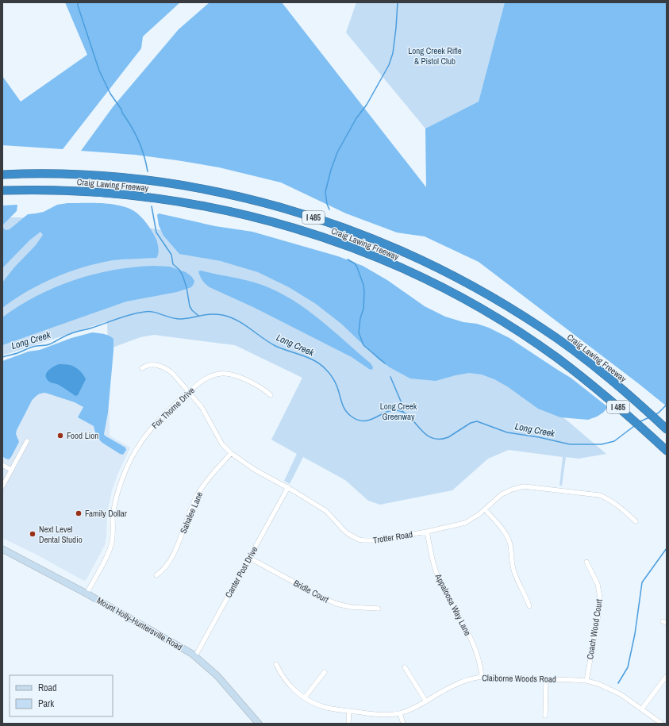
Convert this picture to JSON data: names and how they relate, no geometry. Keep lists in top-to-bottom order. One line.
{"streets":{"highway":["Craig Lawing Freeway","I 485"],"main road":["Mount Holly-Huntersville Road"],"street":["Fox Thorne Drive","Sahalee Lane","Trotter Road","Canter Post Drive","Bridle Court","Appaloosa Way Lane","Coach Wood Court","Claiborne Woods Road"]},"crossings":[["Fox Thorne Drive","Trotter Road"],["Fox Thorne Drive","Mount Holly-Huntersville Road"],["Sahalee Lane","Trotter Road"],["Trotter Road","Canter Post Drive"],["Trotter Road","Appaloosa Way Lane"],["Canter Post Drive","Bridle Court"],["Canter Post Drive","Mount Holly-Huntersville Road"],["Appaloosa Way Lane","Claiborne Woods Road"],["Coach Wood Court","Claiborne Woods Road"]],"water":["Long Creek"],"parks":["Long Creek Rifle & Pistol Club","Long Creek Greenway"],"places":["Food Lion","Family Dollar","Next Level Dental Studio"],"legend":["Road","Park"]}
